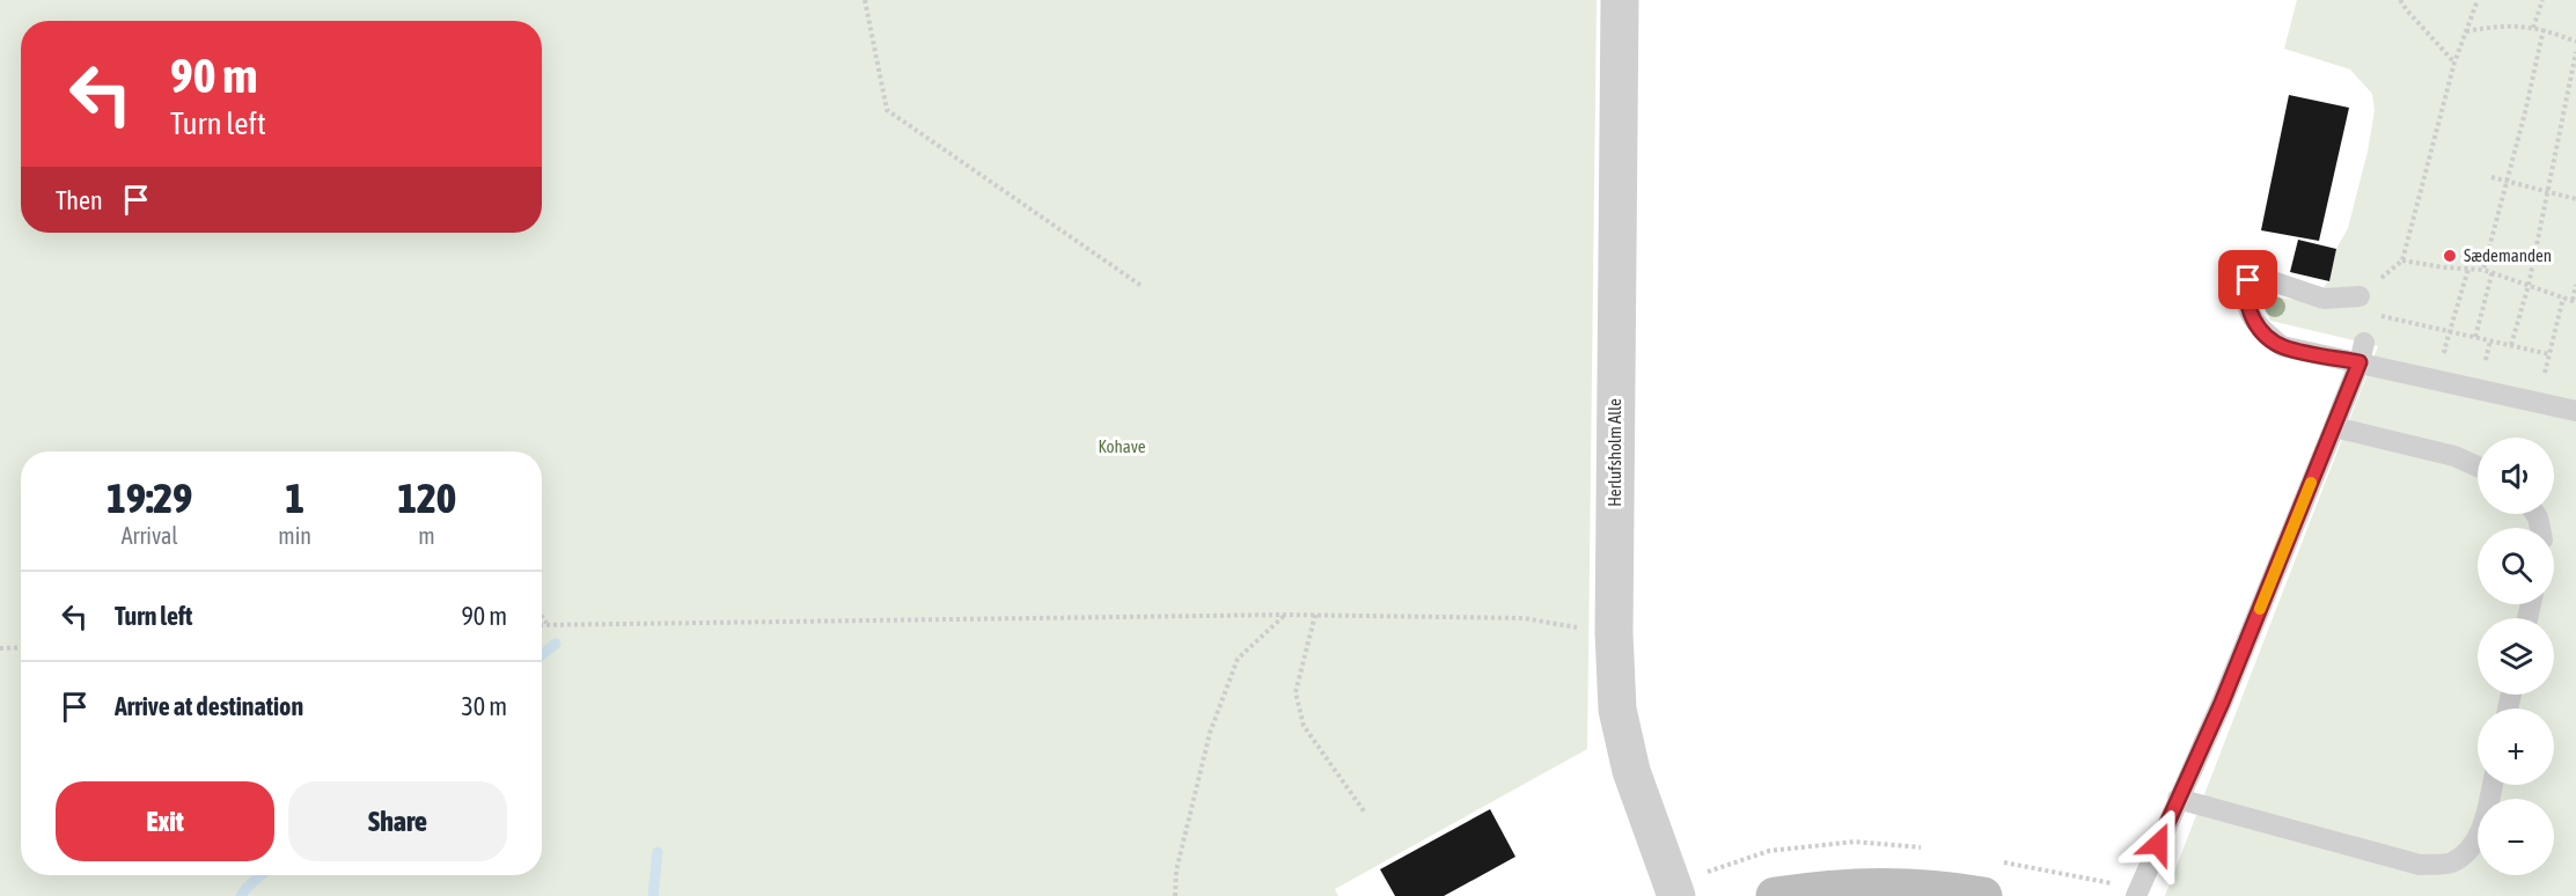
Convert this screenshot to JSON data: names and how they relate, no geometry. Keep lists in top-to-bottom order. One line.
{"streets":{"street":["Herlufsholm Alle"]},"parks":["Kohave"],"places":["Sædemanden"],"page":{"turn":["90 m","Turn left"],"then":"Then","map_buttons":["+","−"],"eta":["19:29","Arrival","1","min","120","m"],"list":[{"name":"Turn left","value":"90 m"},{"name":"Arrive at destination","value":"30 m"}],"buttons":["Exit","Share"]}}
